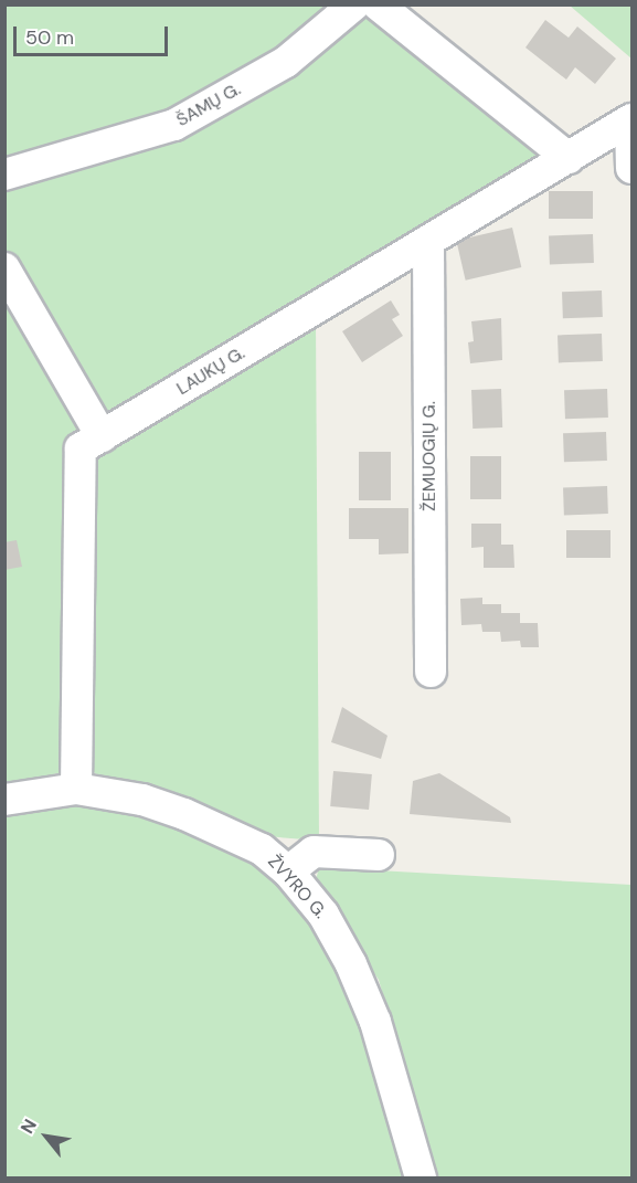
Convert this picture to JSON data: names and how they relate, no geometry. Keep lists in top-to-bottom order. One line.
{"streets":{"street":["ŠAMŲ G.","LAUKŲ G.","ŽEMUOGIŲ G.","ŽVYRO G."]},"crossings":[["LAUKŲ G.","ŽEMUOGIŲ G."],["LAUKŲ G.","ŽVYRO G."]],"scale_bar":"50 m","north":"top left"}
